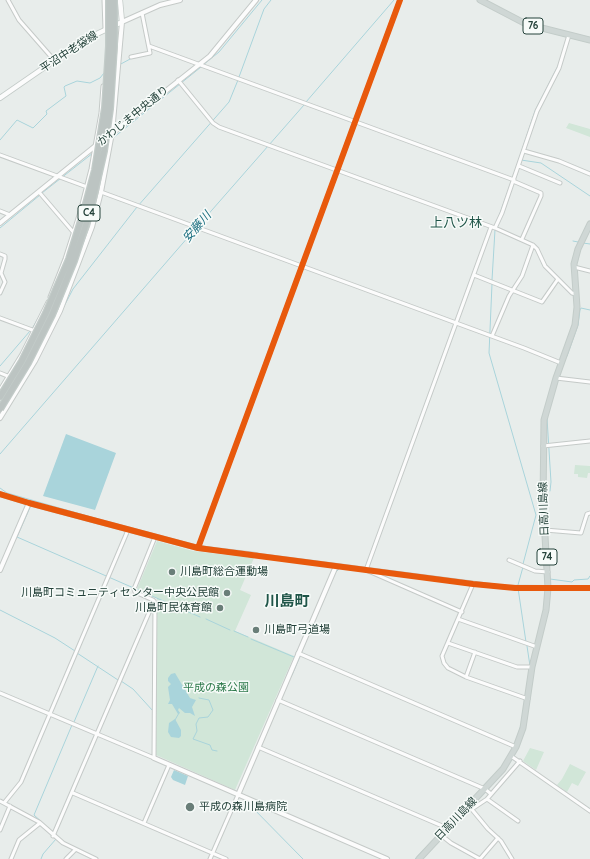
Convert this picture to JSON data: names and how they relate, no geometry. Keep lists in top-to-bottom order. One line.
{"streets":{"highway":["C4"],"main road":["76","平沼中老袋線","日高川島線","74"],"street":["かわじま中央通り"]},"districts":["上八ツ林","川島町"],"water":["安藤川"],"parks":["平成の森公園"],"places":["川島町総合運動場","川島町コミュニティセンター中央公民館","川島町民体育館","川島町弓道場","平成の森川島病院"]}
